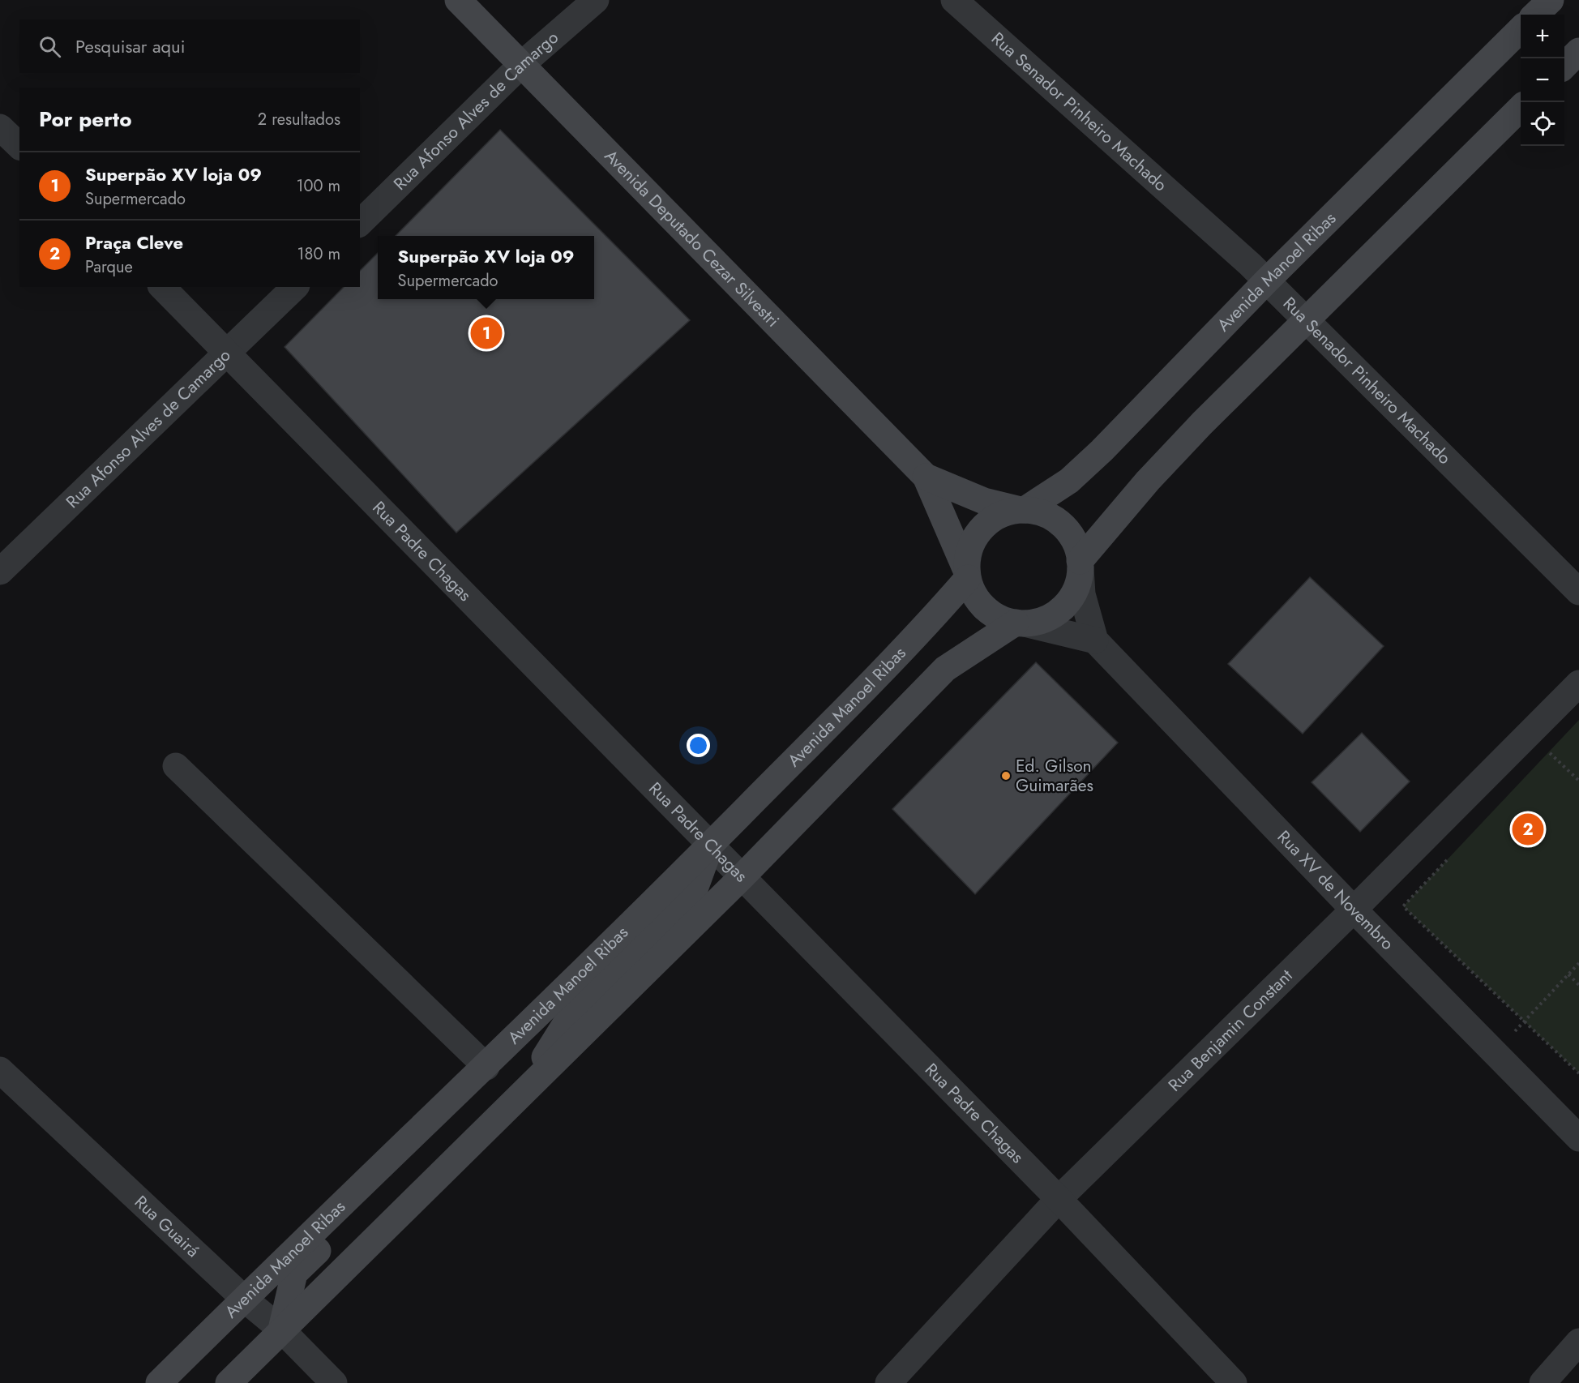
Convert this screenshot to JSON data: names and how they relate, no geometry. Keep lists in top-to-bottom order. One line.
{"streets":{"main road":["Avenida Deputado Cezar Silvestri","Avenida Manoel Ribas"],"street":["Rua Afonso Alves de Camargo","Rua Senador Pinheiro Machado","Rua Padre Chagas","Rua XV de Novembro","Rua Benjamin Constant","Rua Guairá"]},"crossings":[["Rua Afonso Alves de Camargo","Avenida Deputado Cezar Silvestri"],["Rua Afonso Alves de Camargo","Rua Padre Chagas"],["Rua Senador Pinheiro Machado","Avenida Manoel Ribas"],["Avenida Deputado Cezar Silvestri","Avenida Manoel Ribas"],["Avenida Manoel Ribas","Rua Padre Chagas"],["Avenida Manoel Ribas","Rua Guairá"],["Rua Padre Chagas","Rua Benjamin Constant"],["Rua XV de Novembro","Rua Benjamin Constant"]],"places":["Ed. Gilson Guimarães"],"page":{"map_buttons":["+","−"],"search":"Pesquisar aqui","heading":["Por perto","2 resultados"],"list":[{"mark":"1","name":"Superpão XV loja 09","note":"Supermercado","value":"100 m"},{"mark":"2","name":"Praça Cleve","note":"Parque","value":"180 m"}],"popup":["Superpão XV loja 09","Supermercado"],"pins":["1","2"]}}
